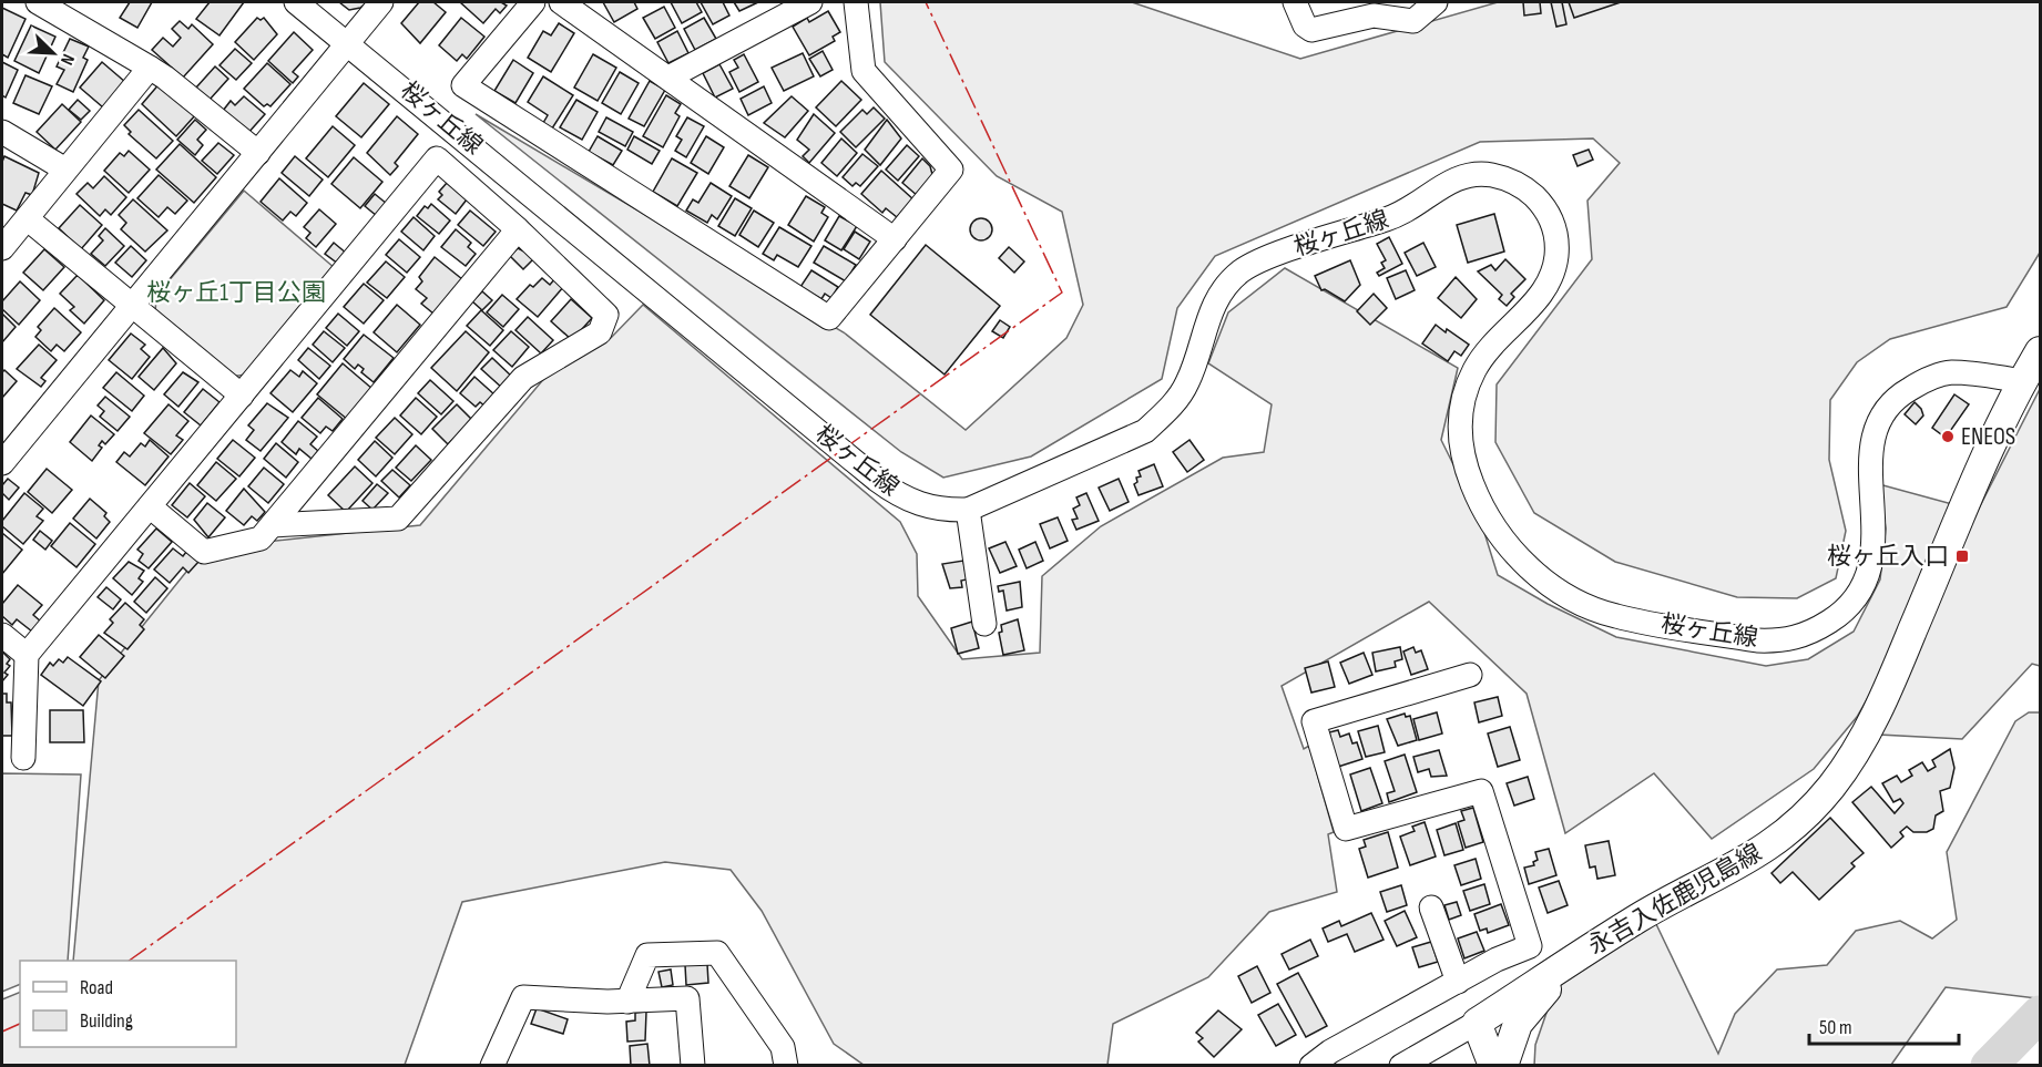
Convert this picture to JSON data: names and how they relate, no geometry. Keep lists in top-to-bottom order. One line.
{"streets":{"main road":["永吉入佐鹿児島線"],"street":["桜ヶ丘線"]},"crossings":[["桜ヶ丘線","永吉入佐鹿児島線"]],"parks":["桜ヶ丘1丁目公園"],"places":{"other":["ENEOS"],"transit":["桜ヶ丘入口"]},"legend":["Road","Building"],"scale_bar":"50 m","north":"bottom right"}
